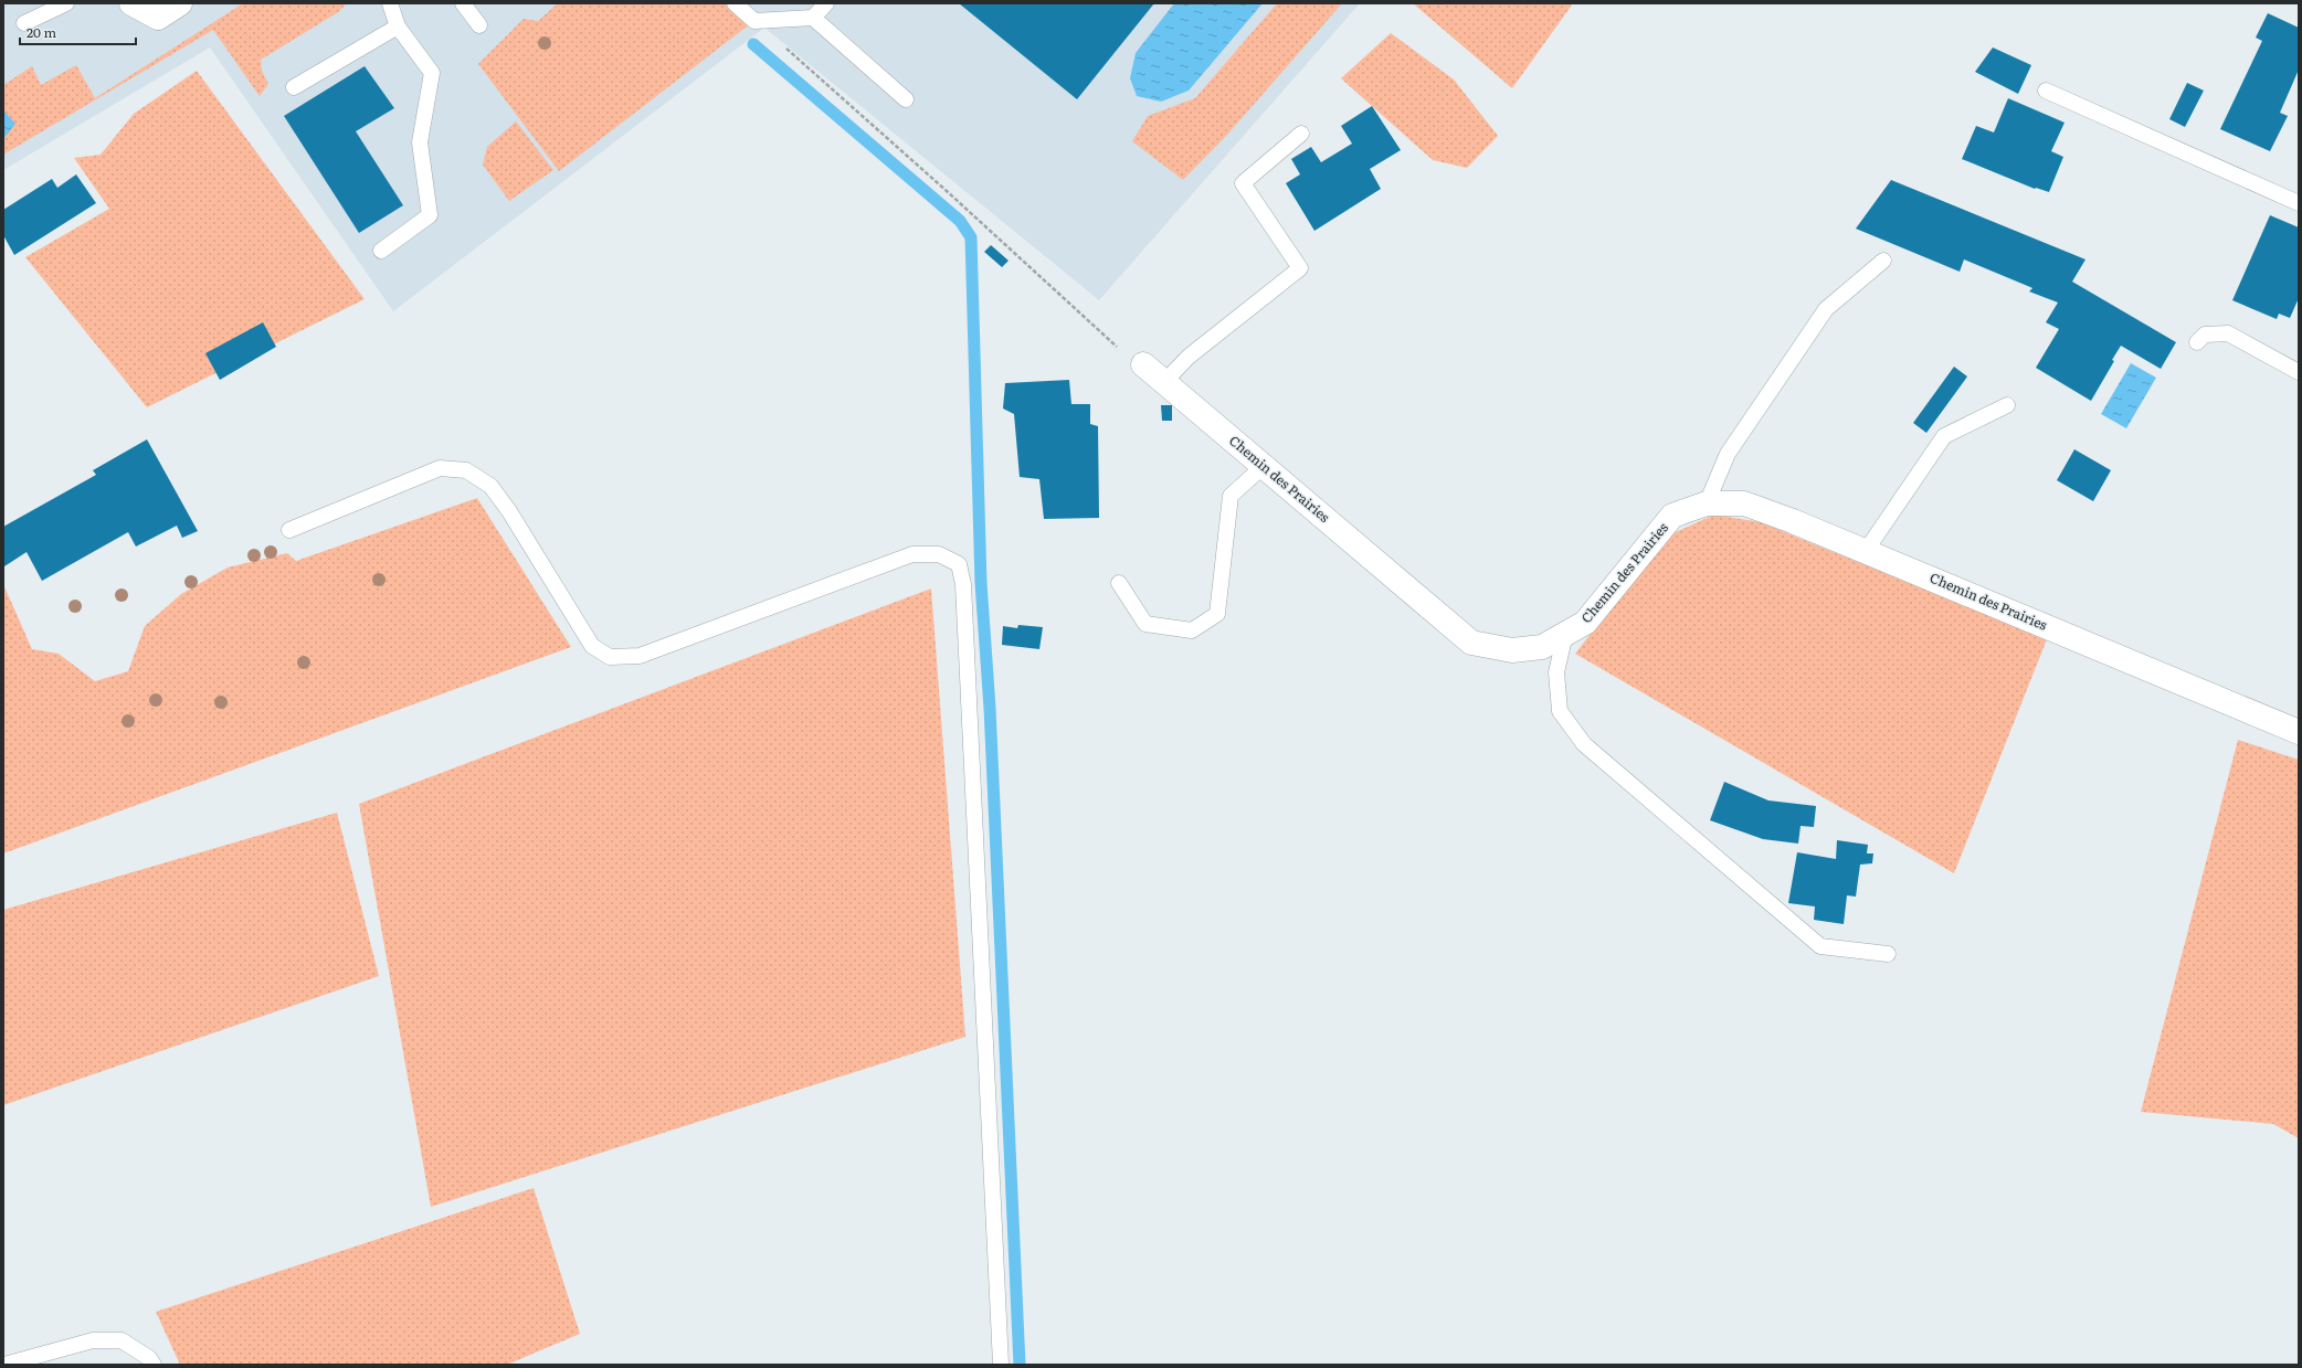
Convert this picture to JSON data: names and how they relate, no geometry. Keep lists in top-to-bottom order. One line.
{"streets":{"street":["Chemin des Prairies"]},"scale_bar":"20 m"}
